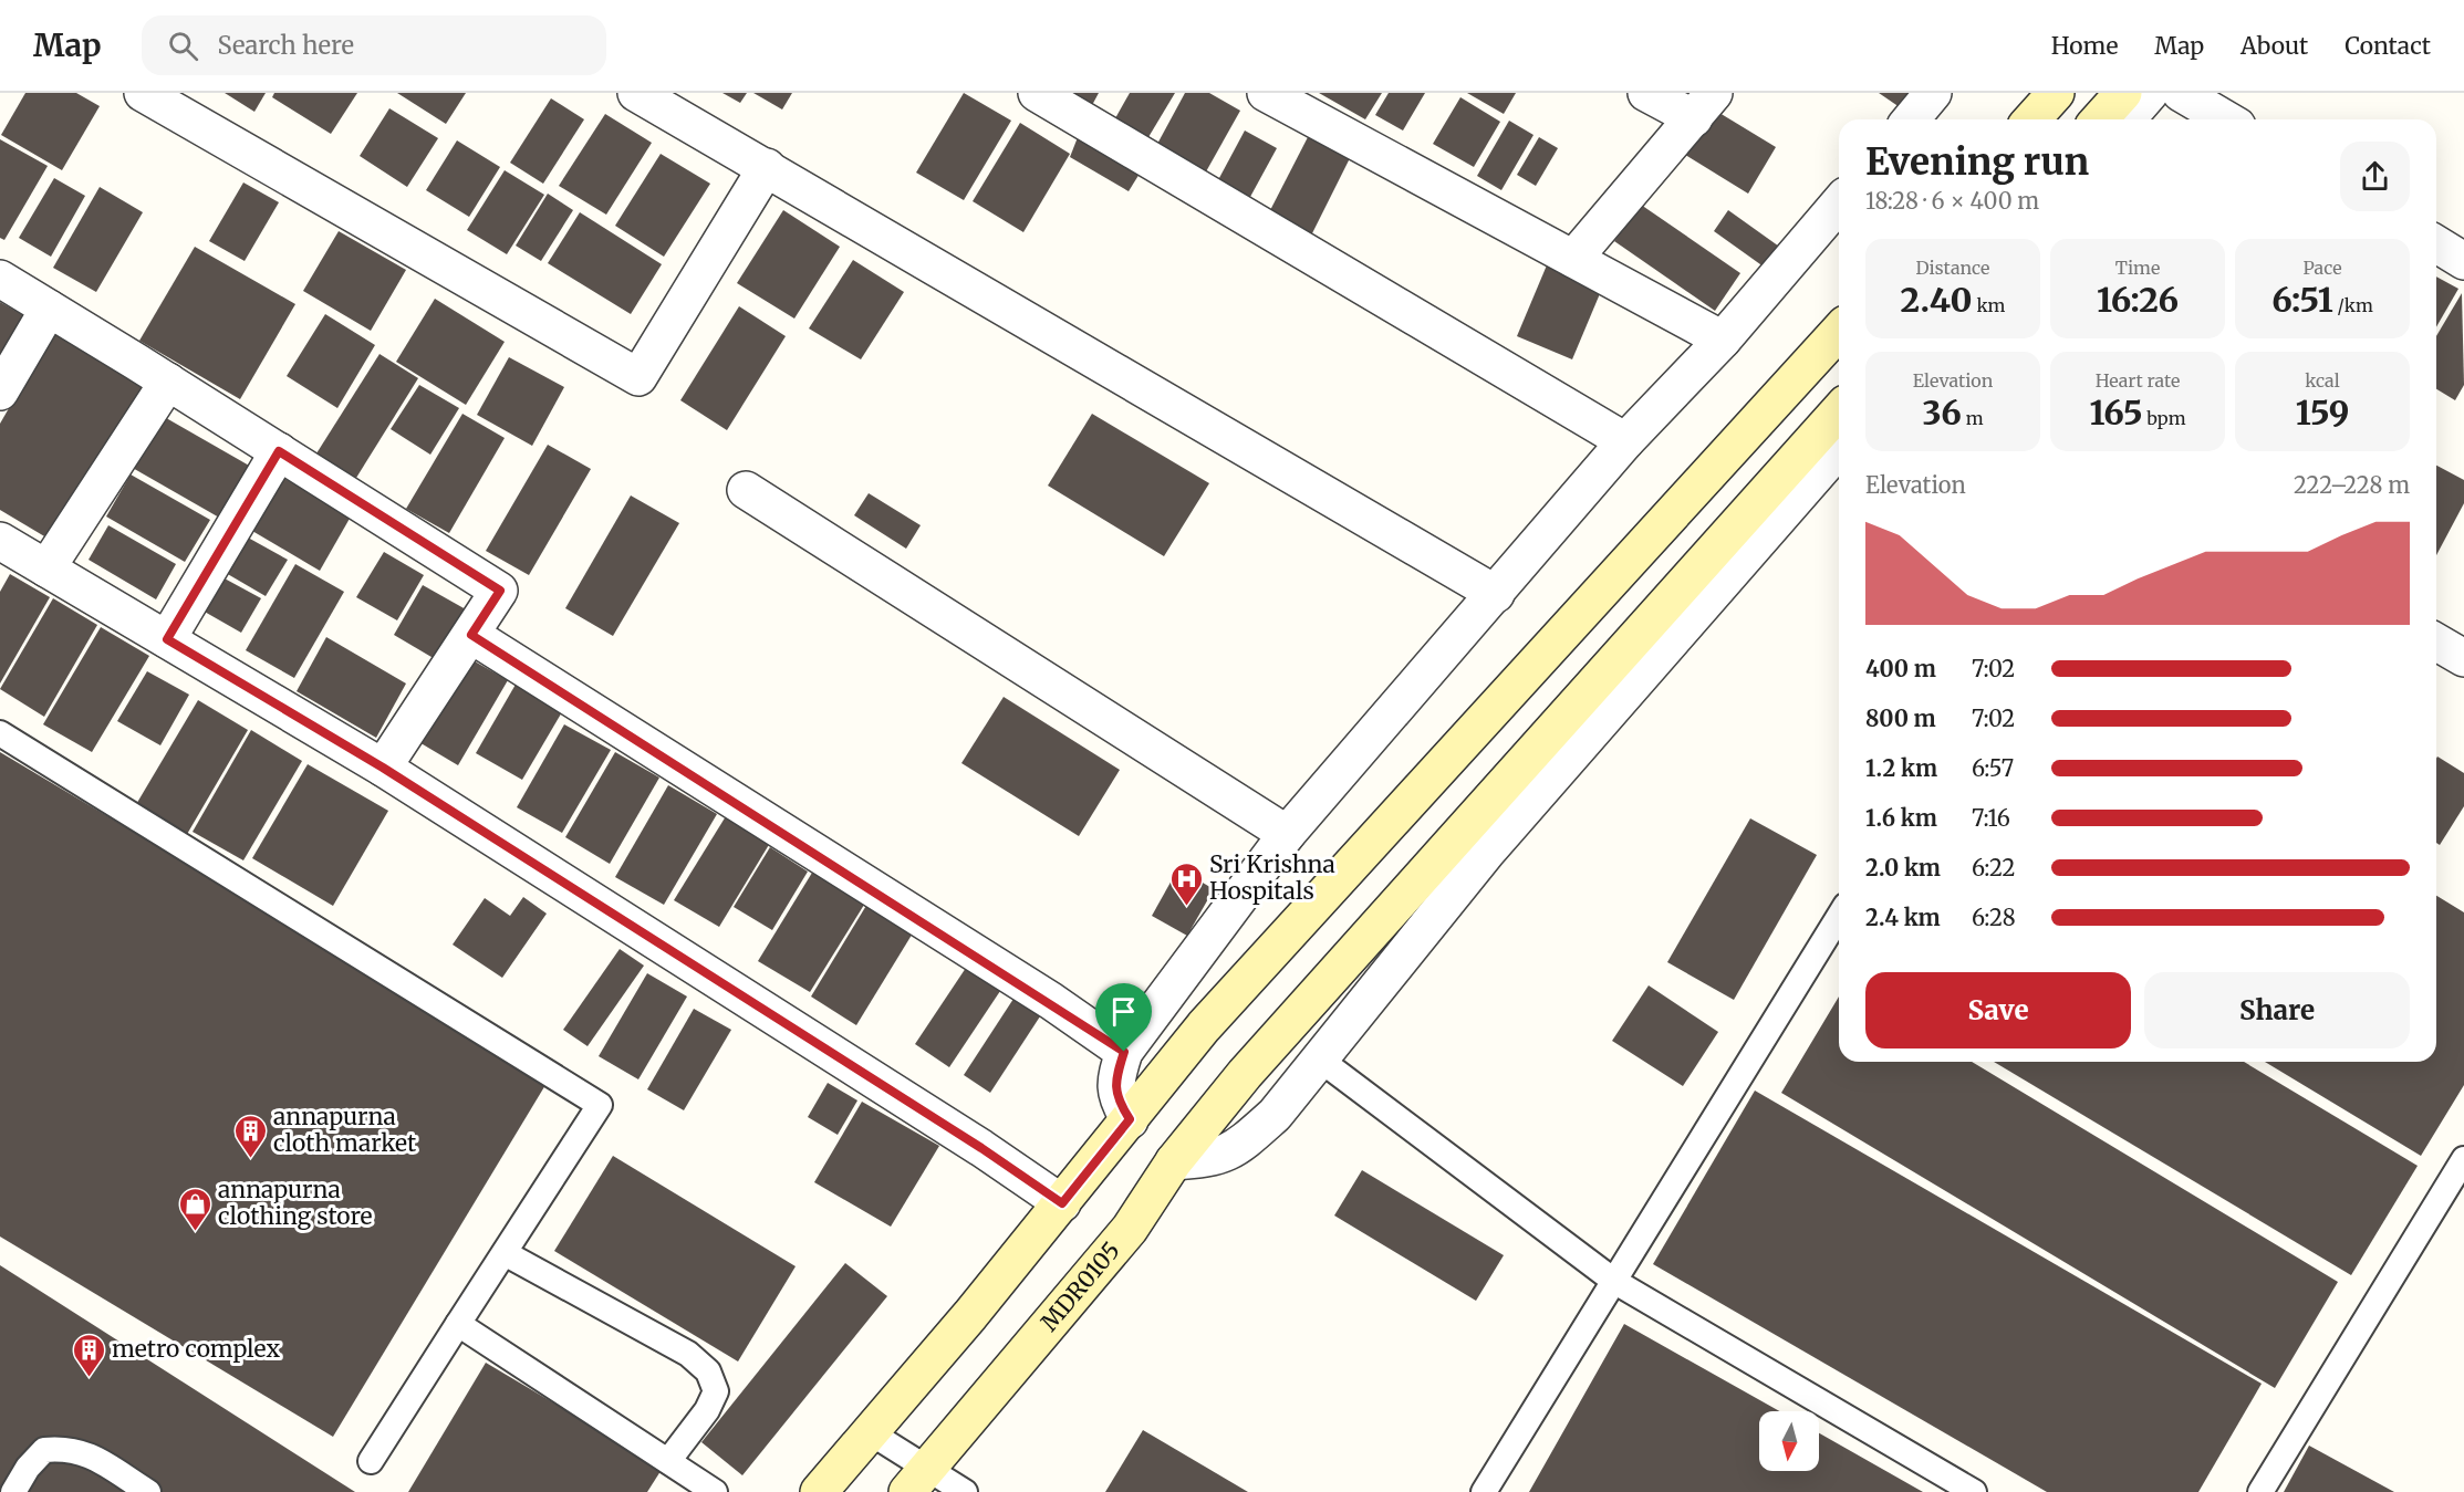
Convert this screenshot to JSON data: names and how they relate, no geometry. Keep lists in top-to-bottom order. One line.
{"streets":{"main road":["MDR0105"]},"places":{"hospital":["Sri Krishna Hospitals"],"building":["annapurna cloth market","metro complex"],"shop":["annapurna clothing store"]},"north":"bottom","page":{"header":"Map","search":"Search here","nav":["Home","Map","About","Contact"],"heading":["Evening run","18:28 · 6 × 400 m"],"stats":[["Distance","2.40 km"],["Time","16:26"],["Pace","6:51 /km"],["Elevation","36 m"],["Heart rate","165 bpm"],["kcal","159"]],"chart":["Elevation","222–228 m"],"list":[{"name":"400 m","note":"7:02"},{"name":"800 m","note":"7:02"},{"name":"1.2 km","note":"6:57"},{"name":"1.6 km","note":"7:16"},{"name":"2.0 km","note":"6:22"},{"name":"2.4 km","note":"6:28"}],"buttons":["Save","Share"]}}
